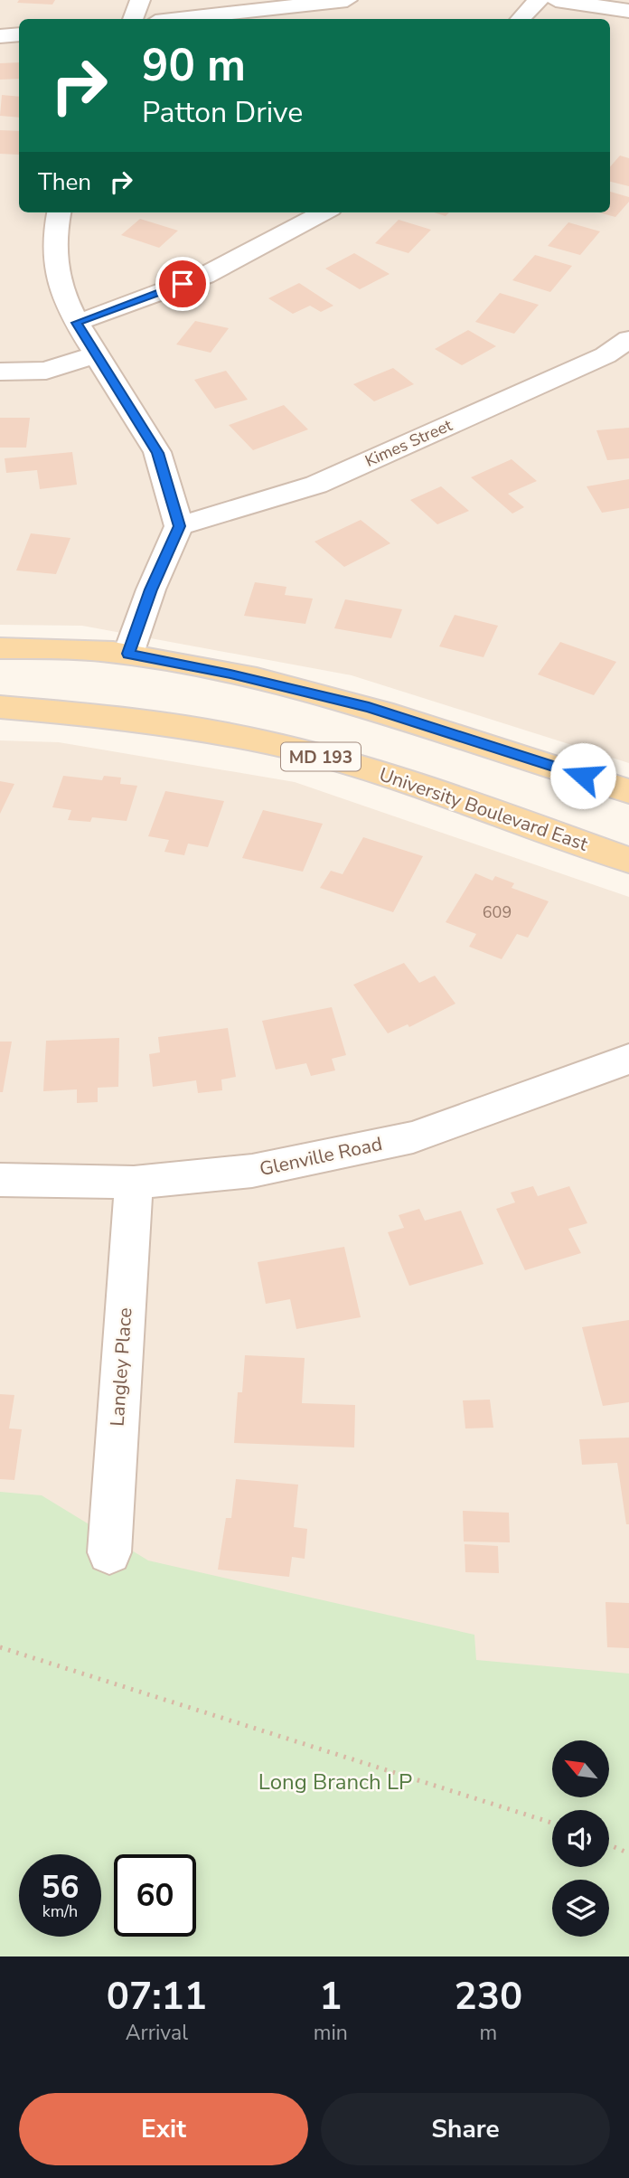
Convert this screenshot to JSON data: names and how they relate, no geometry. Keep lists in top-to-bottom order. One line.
{"streets":{"main road":["MD 193","University Boulevard East"],"street":["Kimes Street","Glenville Road","Langley Place"]},"crossings":[["Glenville Road","Langley Place"]],"parks":["Long Branch LP"],"house_numbers":["609"],"north":"top left","page":{"turn":["90 m","Patton Drive"],"then":"Then","speed":"56 km/h","limit":"60","eta":["07:11","Arrival","1","min","230","m"],"buttons":["Exit","Share"]}}
